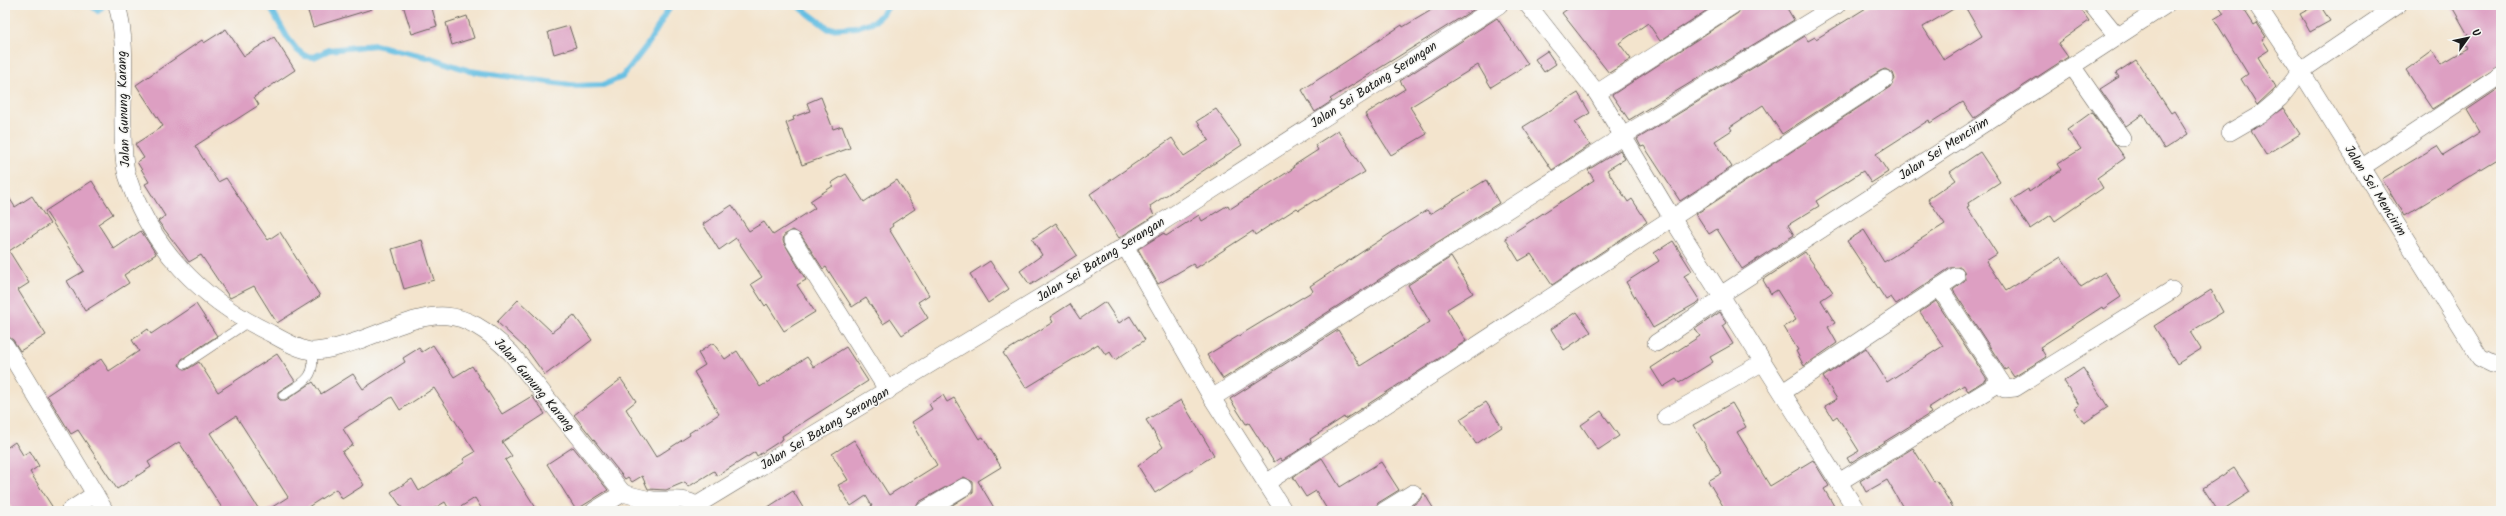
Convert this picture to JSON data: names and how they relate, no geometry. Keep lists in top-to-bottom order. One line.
{"streets":{"street":["Jalan Sei Batang Serangan","Jalan Gunung Karang","Jalan Sei Mencirim"]},"north":"top right"}
